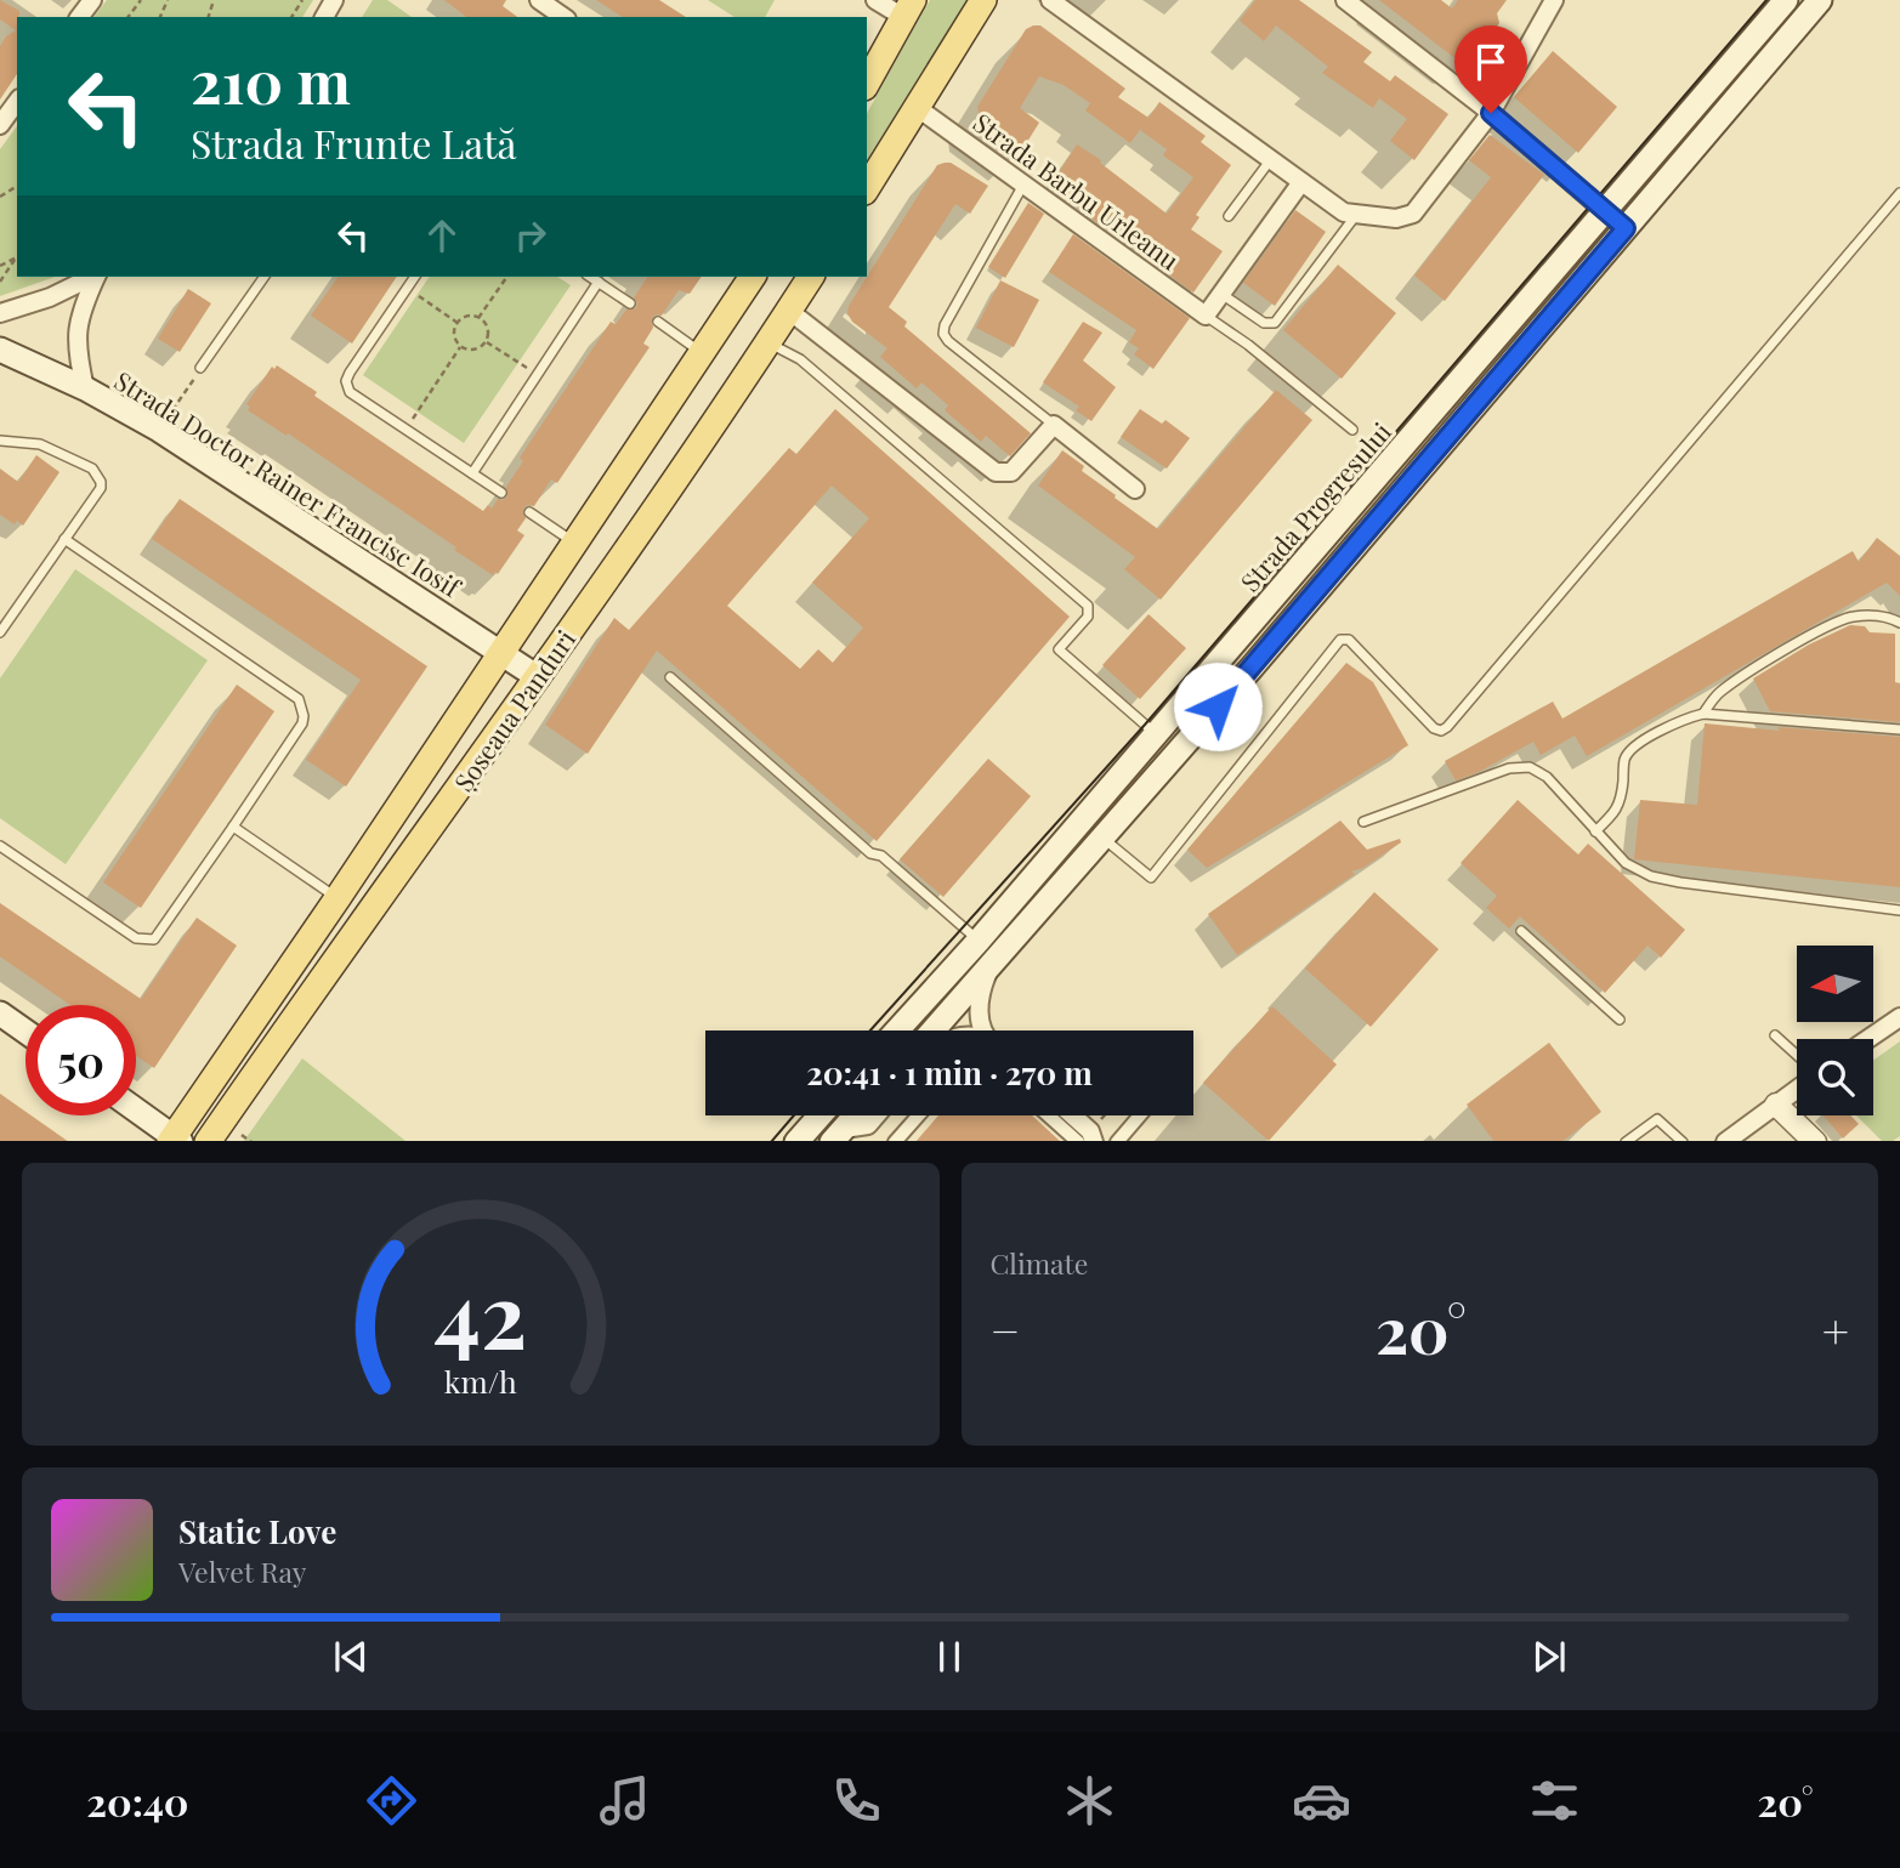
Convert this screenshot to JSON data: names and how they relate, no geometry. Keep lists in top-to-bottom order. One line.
{"streets":{"main road":["Strada Doctor Rainer Francisc Iosif","Strada Progresului","Șoseaua Panduri"],"street":["Strada Barbu Urleanu"]},"crossings":[["Strada Doctor Rainer Francisc Iosif","Șoseaua Panduri"]],"north":"left","page":{"turn":["210 m","Strada Frunte Lată"],"limit":"50","trip":"20:41 · 1 min · 270 m","tile":"Climate","heat":["−","20°","+"],"song":["Static Love","Velvet Ray"],"tabs":["20:40","20°"],"gauge":["42","km/h"]}}
